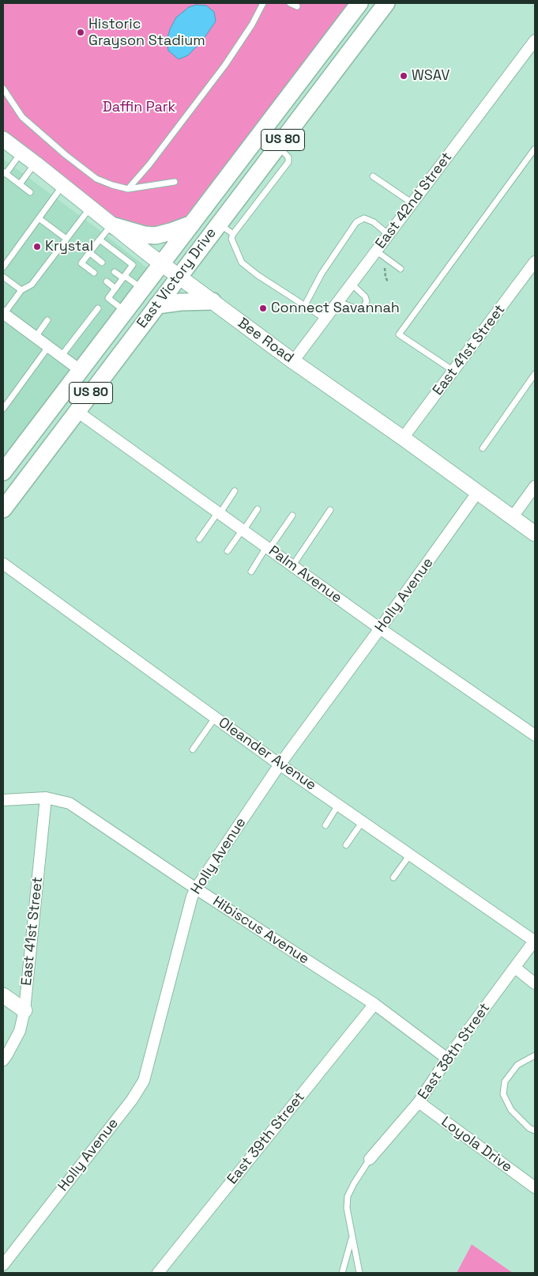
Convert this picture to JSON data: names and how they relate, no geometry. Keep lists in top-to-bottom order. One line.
{"streets":{"main road":["US 80","East Victory Drive","Bee Road"],"street":["East 42nd Street","East 41st Street","Palm Avenue","Holly Avenue","Oleander Avenue","Hibiscus Avenue","East 38th Street","East 39th Street","Loyola Drive"]},"crossings":[["East 42nd Street","Bee Road"],["East Victory Drive","Bee Road"],["East Victory Drive","Palm Avenue"],["Bee Road","East 41st Street"],["Bee Road","Holly Avenue"],["East 41st Street","Hibiscus Avenue"],["Palm Avenue","Holly Avenue"],["Holly Avenue","Oleander Avenue"],["Holly Avenue","Hibiscus Avenue"],["Oleander Avenue","East 38th Street"],["Hibiscus Avenue","East 38th Street"],["Hibiscus Avenue","East 39th Street"],["East 38th Street","Loyola Drive"]],"parks":["Daffin Park"],"places":["Historic Grayson Stadium","WSAV","Krystal","Connect Savannah"]}
